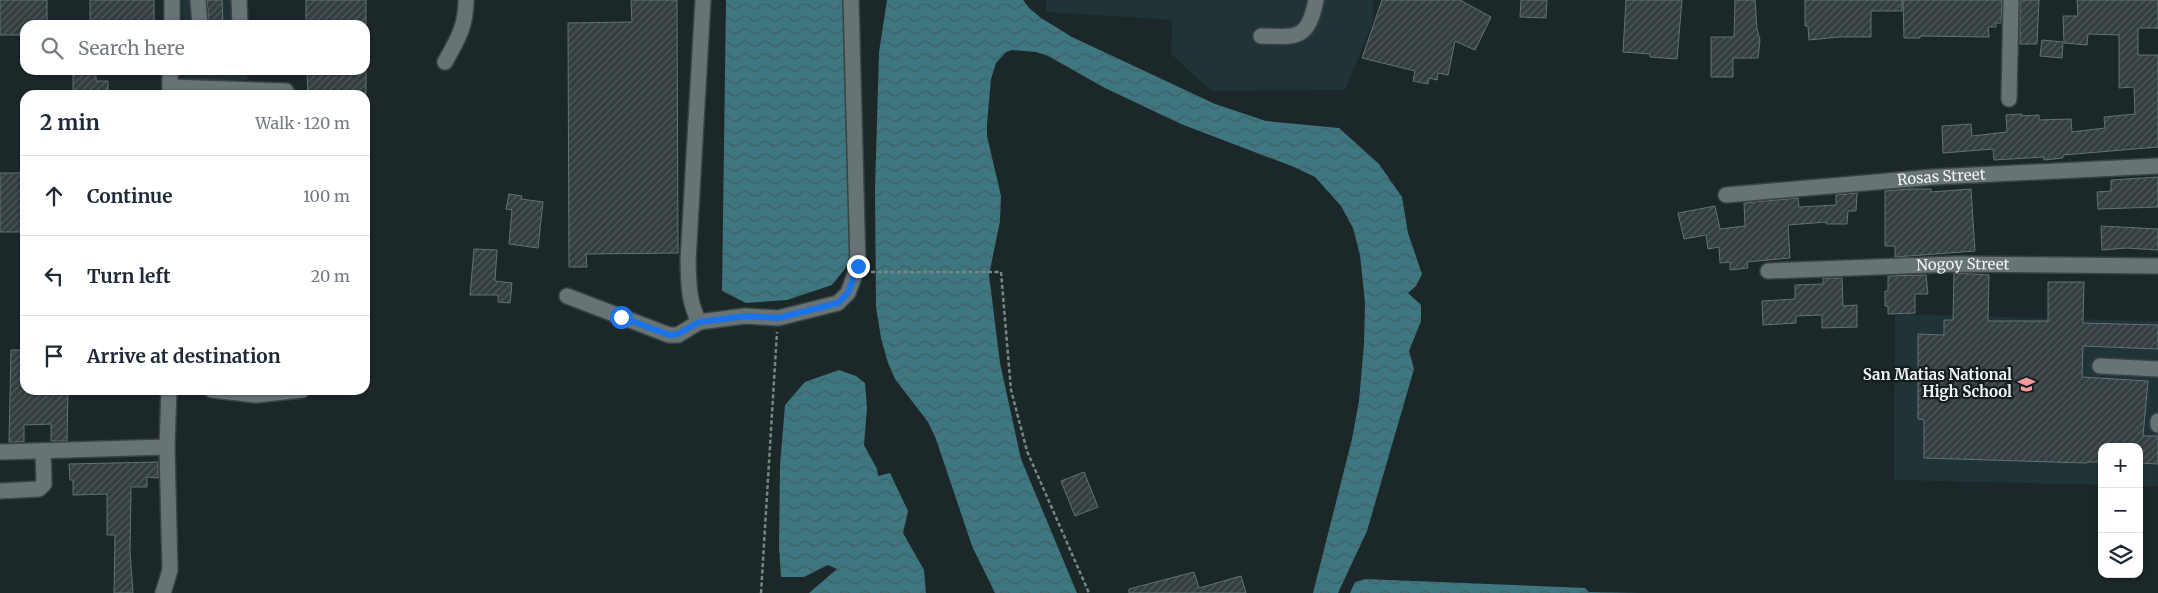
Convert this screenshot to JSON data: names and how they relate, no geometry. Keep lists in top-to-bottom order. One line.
{"streets":{"street":["Rosas Street","Nogoy Street"]},"places":{"school or university":["San Matias National High School"]},"page":{"search":"Search here","heading":["2 min","Walk · 120 m"],"list":[["Continue","100 m"],["Turn left","20 m"],"Arrive at destination"],"map_buttons":["+","−"]}}
